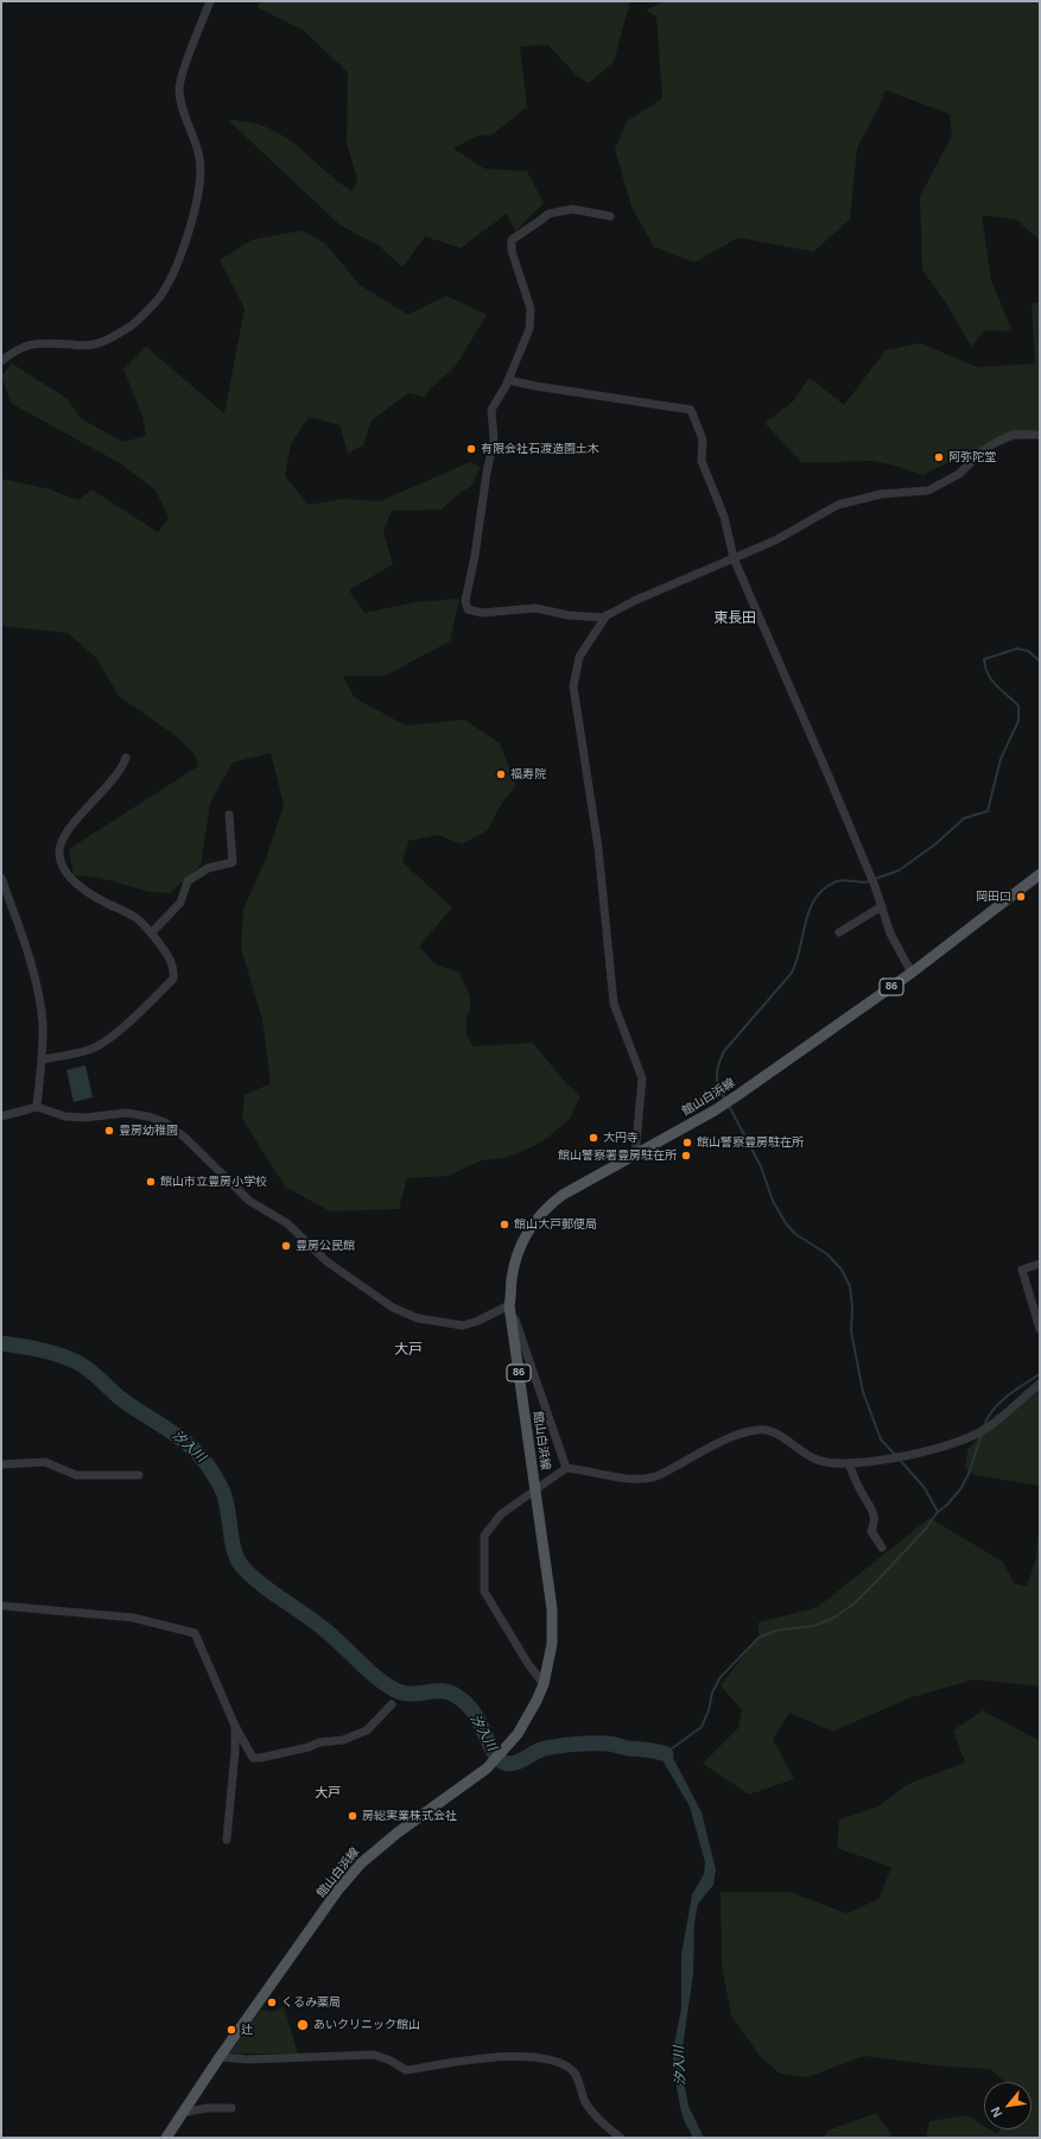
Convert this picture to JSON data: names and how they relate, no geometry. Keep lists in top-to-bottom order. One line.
{"streets":{"main road":["86","館山白浜線"]},"districts":["東長田","大戸","大戸"],"water":["汐入川"],"places":["有限会社石渡造園土木","阿弥陀堂","福寿院","岡田口","豊房幼稚園","大円寺","館山警察豊房駐在所","館山警察署豊房駐在所","館山市立豊房小学校","館山大戸郵便局","豊房公民館","房総実業株式会社","くるみ薬局","あいクリニック館山","辻"],"north":"bottom left"}
